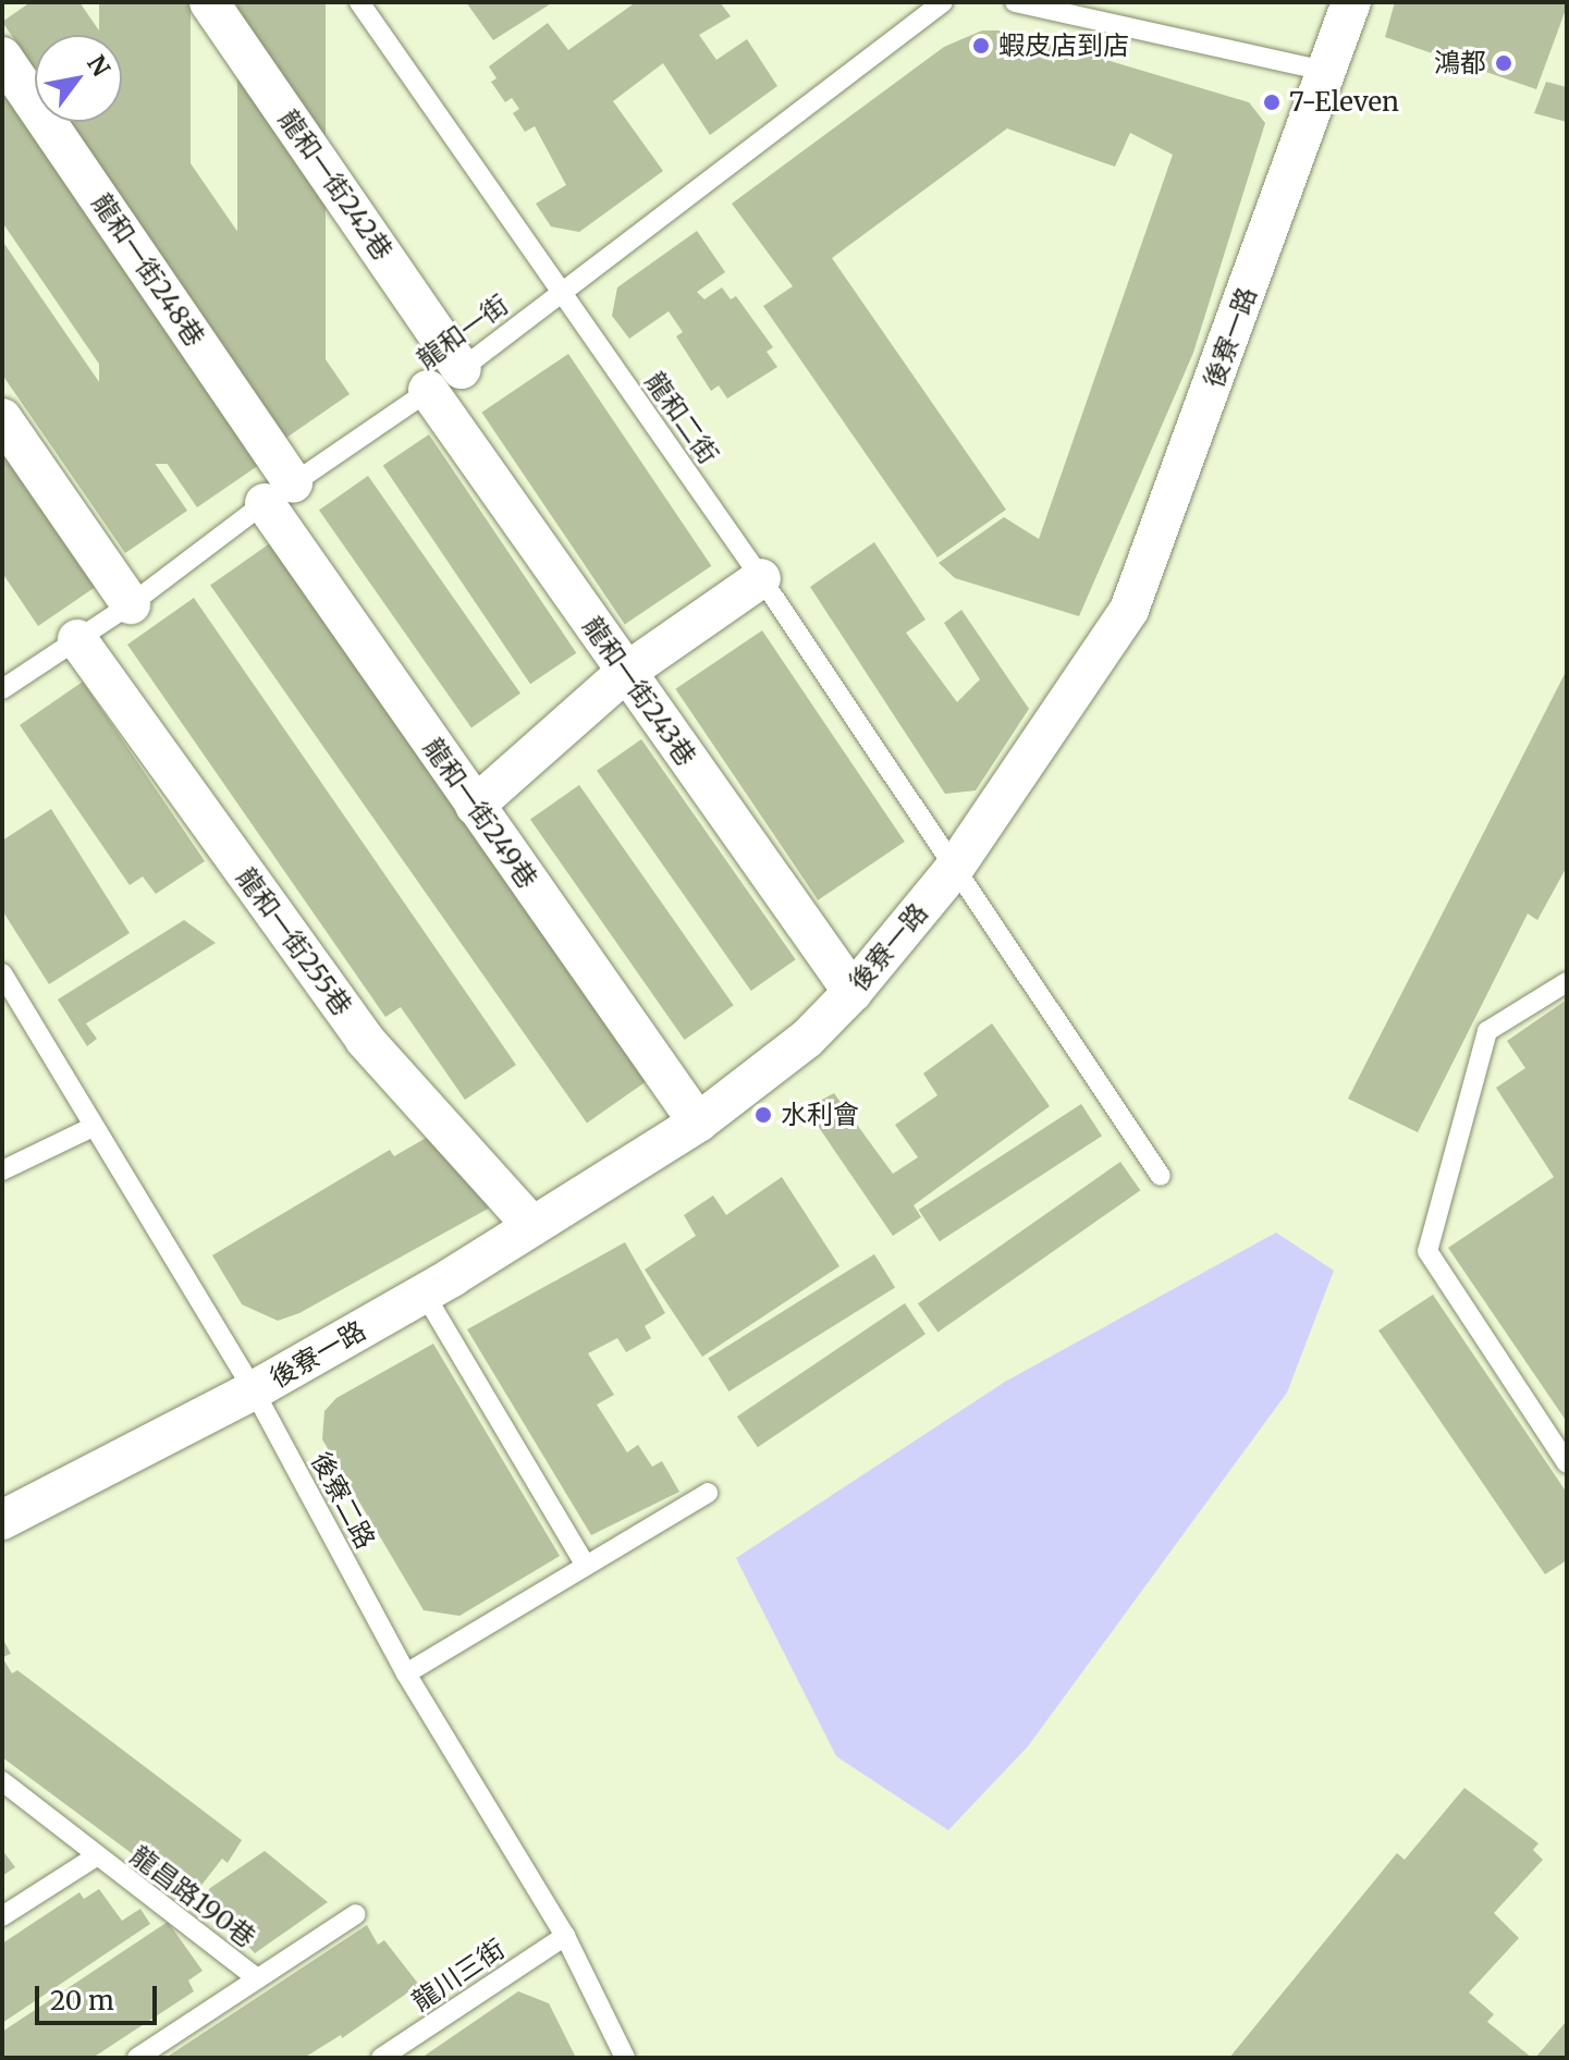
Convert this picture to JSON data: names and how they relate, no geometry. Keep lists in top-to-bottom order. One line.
{"streets":{"street":["龍和一街242巷","龍和一街248巷","後寮一路","龍和一街243巷","龍和一街249巷","龍和一街255巷"],"lane":["龍和一街","龍和二街","後寮二路","龍昌路190巷","龍川三街"]},"crossings":[["龍和一街242巷","龍和一街"],["龍和一街248巷","龍和一街"],["龍和一街248巷","龍和一街249巷"],["龍和一街","龍和二街"],["龍和一街","龍和一街243巷"],["龍和一街","龍和一街249巷"],["龍和一街","龍和一街255巷"],["後寮一路","龍和二街"],["後寮一路","龍和一街243巷"],["後寮一路","龍和一街249巷"],["後寮一路","龍和一街255巷"],["後寮一路","後寮二路"],["後寮二路","龍川三街"]],"places":["蝦皮店到店","鴻都","7-Eleven","水利會"],"scale_bar":"20 m","north":"top right"}
